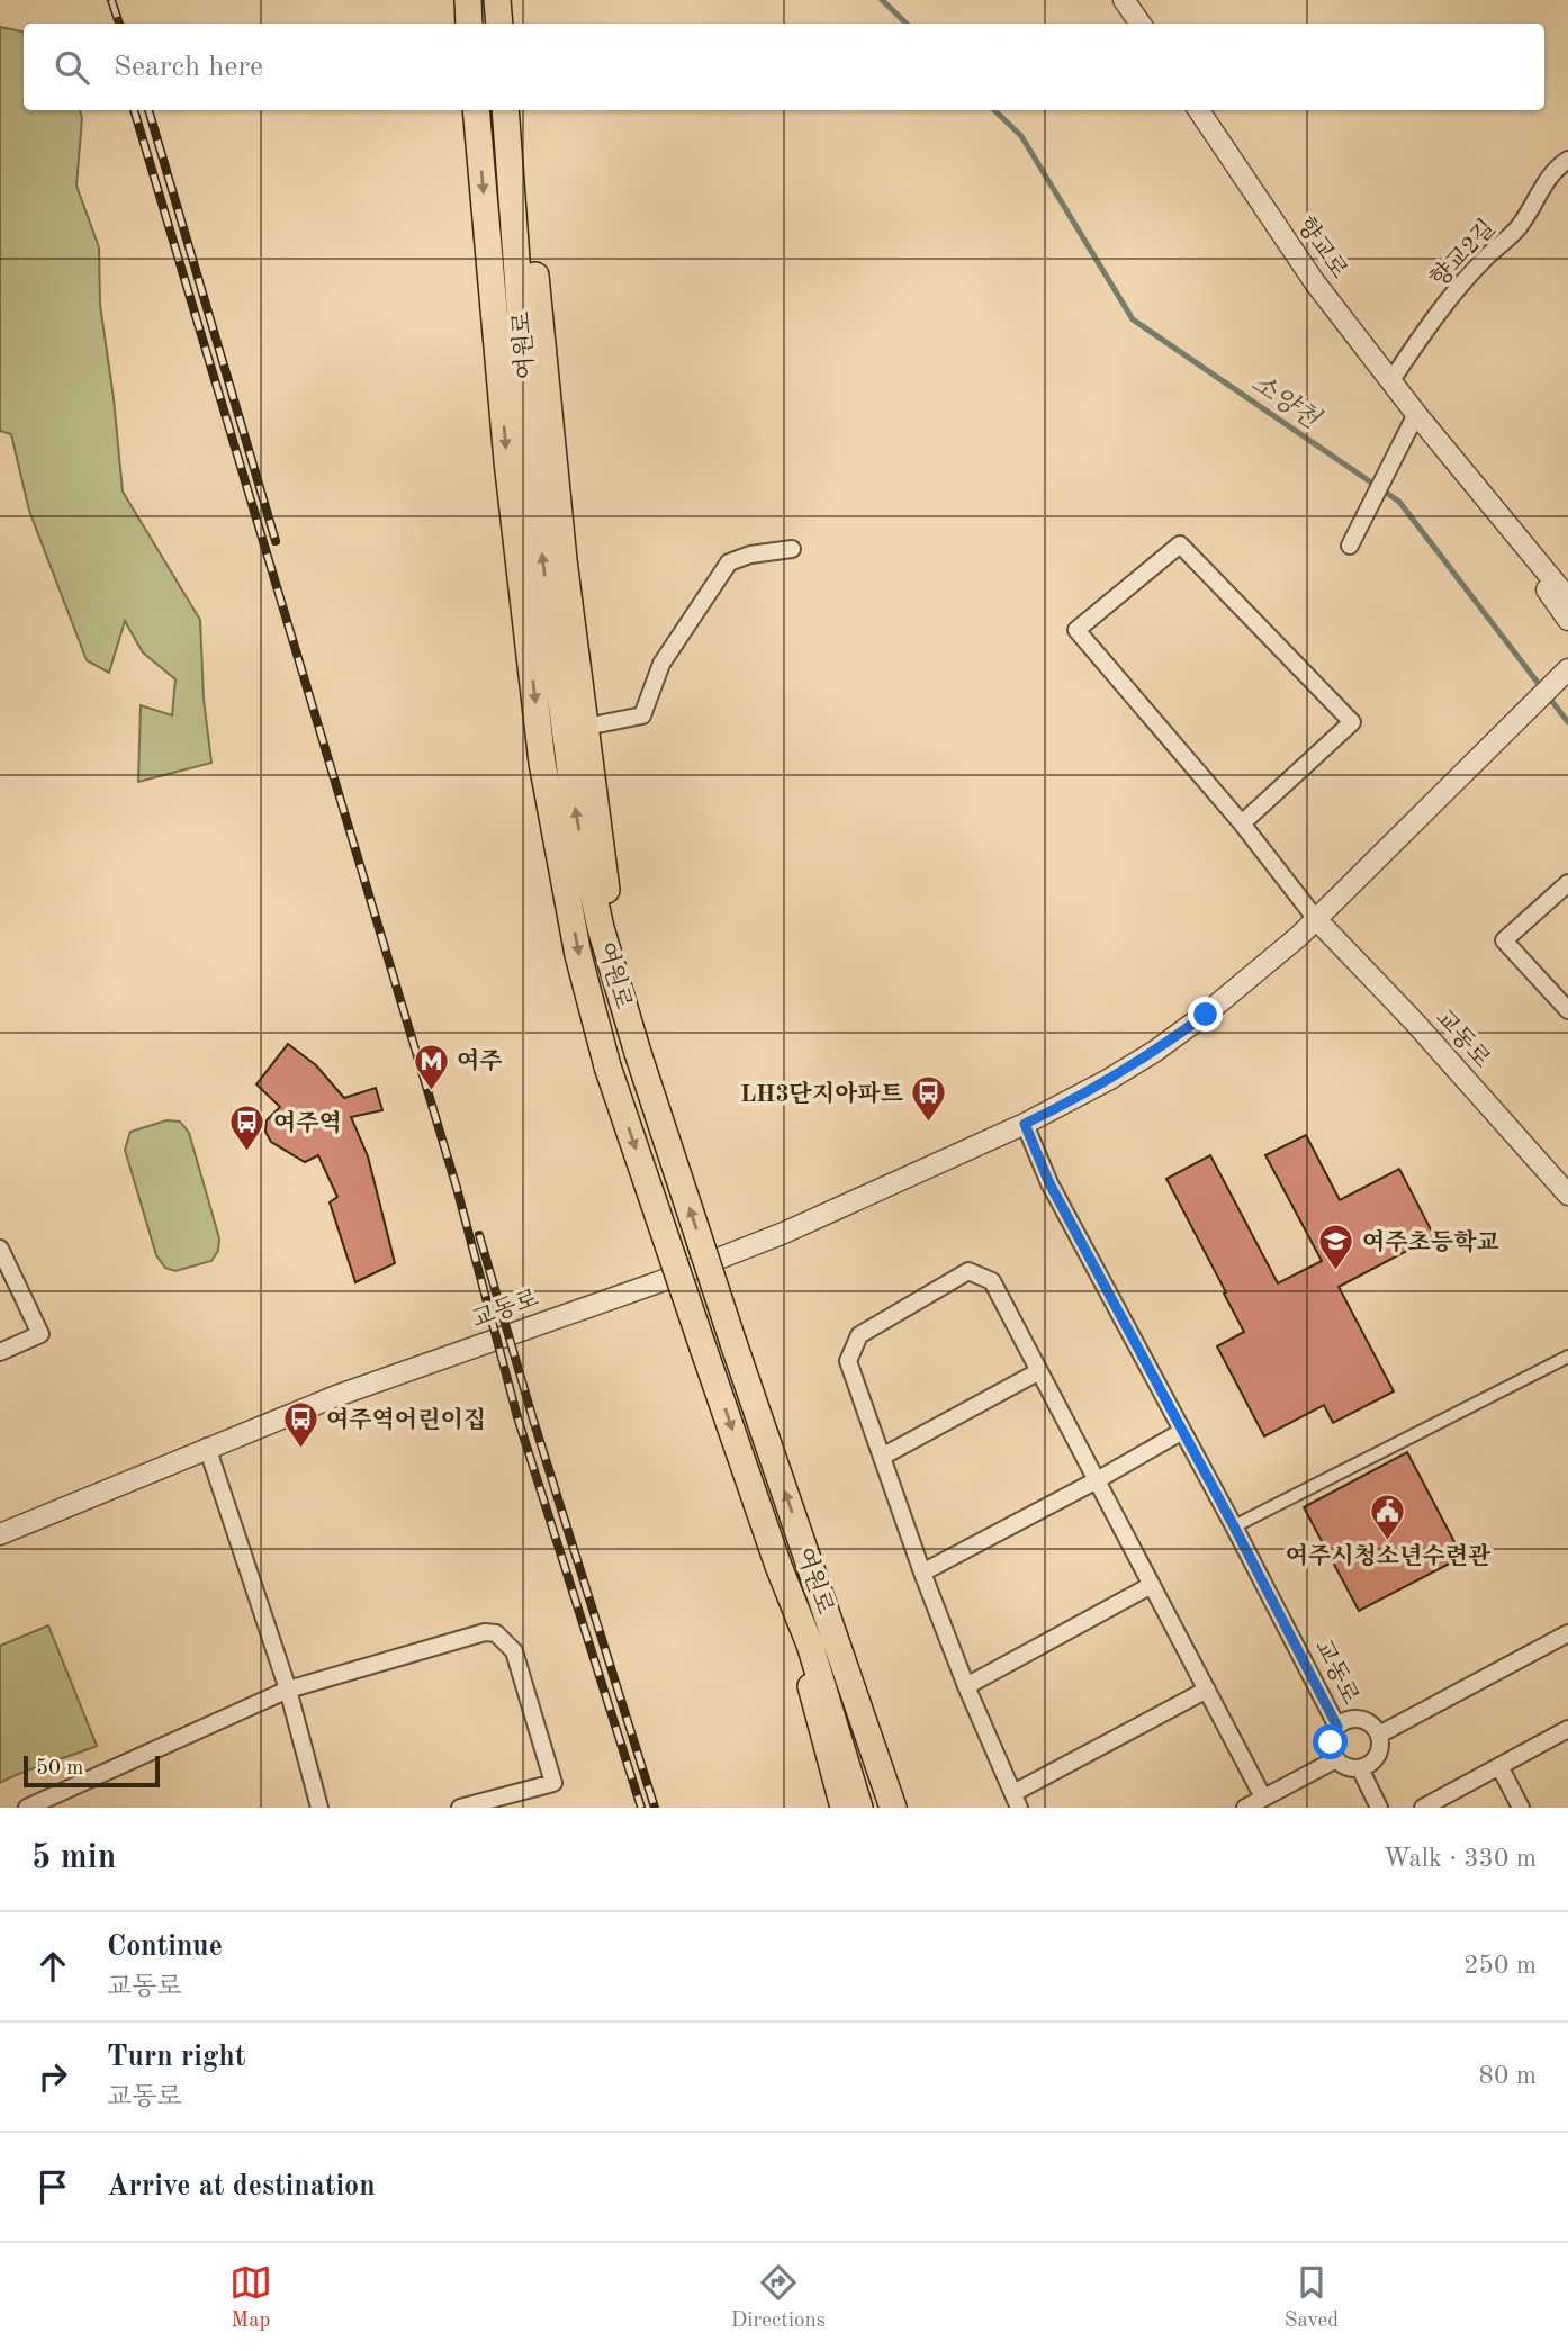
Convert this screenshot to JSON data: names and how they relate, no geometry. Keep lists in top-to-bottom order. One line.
{"streets":{"highway":["여원로"],"street":["향교로","향교2길","교동로"]},"crossings":[["향교로","향교2길"]],"water":["소양천"],"places":{"metro station":["여주"],"bus stop":["LH3단지아파트","여주역","여주역어린이집"],"school or university":["여주초등학교"],"public building":["여주시청소년수련관"]},"scale_bar":"50 m","page":{"search":"Search here","scale":"50 m","heading":["5 min","Walk · 330 m"],"list":[["Continue","교동로","250 m"],["Turn right","교동로","80 m"],"Arrive at destination"],"nav":["Map","Directions","Saved"]}}
